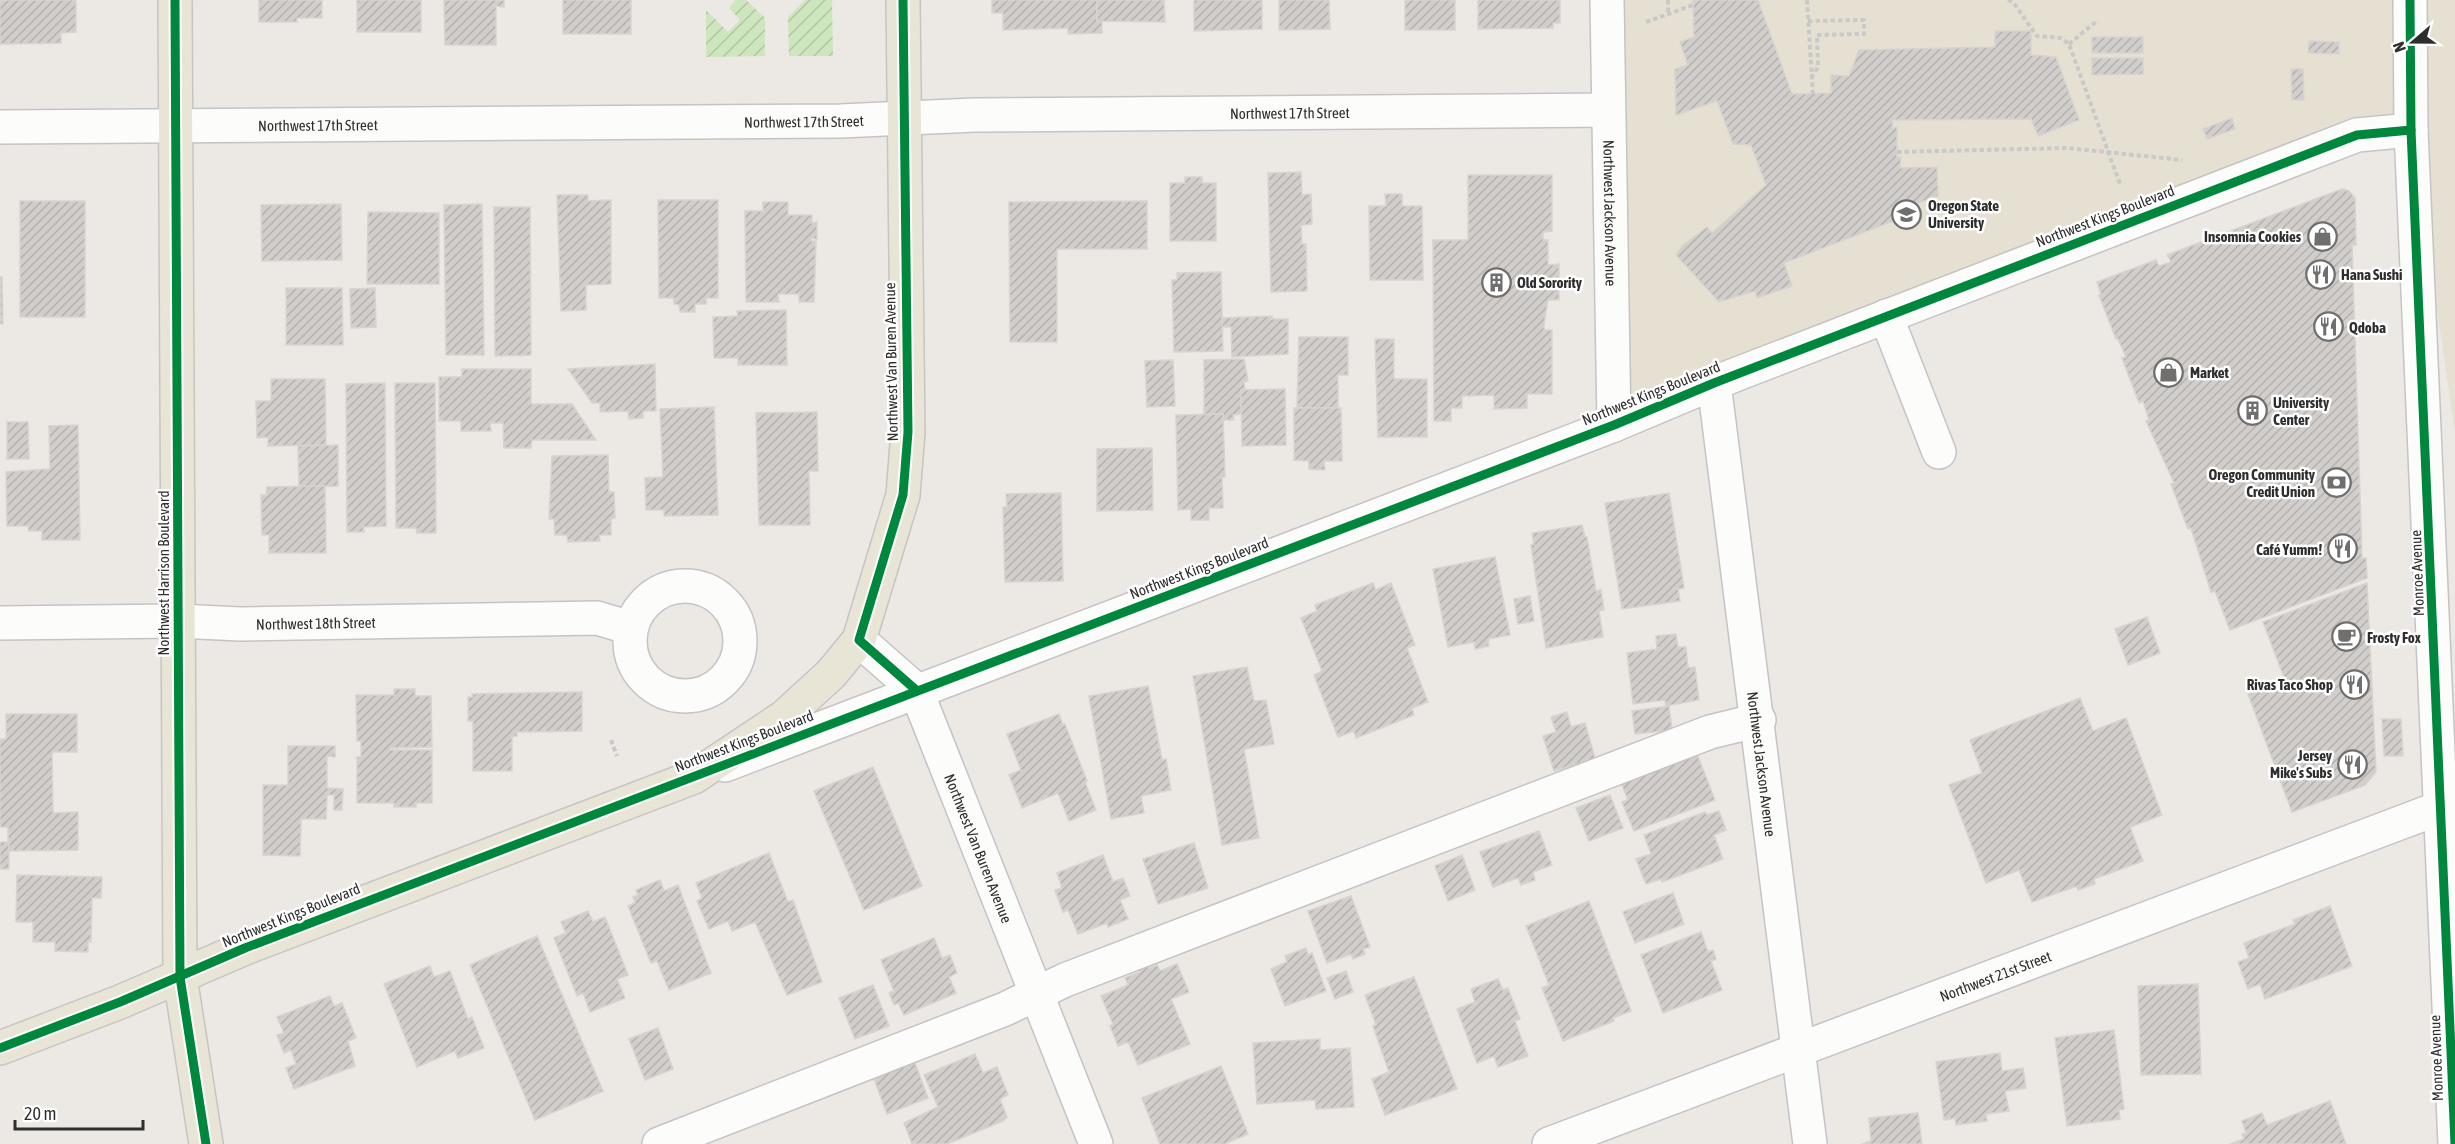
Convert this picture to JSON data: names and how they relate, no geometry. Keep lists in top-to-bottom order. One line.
{"streets":{"main road":["Northwest Kings Boulevard","Northwest Van Buren Avenue","Northwest Harrison Boulevard"],"street":["Northwest 17th Street","Northwest Jackson Avenue","Monroe Avenue","Northwest 18th Street","Northwest 21st Street"]},"crossings":[["Northwest 17th Street","Northwest Jackson Avenue"],["Northwest 17th Street","Northwest Van Buren Avenue"],["Northwest 17th Street","Northwest Harrison Boulevard"],["Northwest Jackson Avenue","Northwest Kings Boulevard"],["Northwest Jackson Avenue","Northwest 21st Street"],["Northwest Kings Boulevard","Northwest Van Buren Avenue"],["Northwest Kings Boulevard","Northwest Harrison Boulevard"],["Northwest Kings Boulevard","Monroe Avenue"],["Northwest Harrison Boulevard","Northwest 18th Street"],["Monroe Avenue","Northwest 21st Street"]],"places":{"school or university":["Oregon State University"],"shop":["Insomnia Cookies","Market"],"restaurant":["Hana Sushi","Qdoba","Café Yumm!","Rivas Taco Shop","Jersey Mike's Subs"],"building":["Old Sorority","University Center"],"bank":["Oregon Community Credit Union"],"cafe":["Frosty Fox"]},"scale_bar":"20 m","north":"left"}
